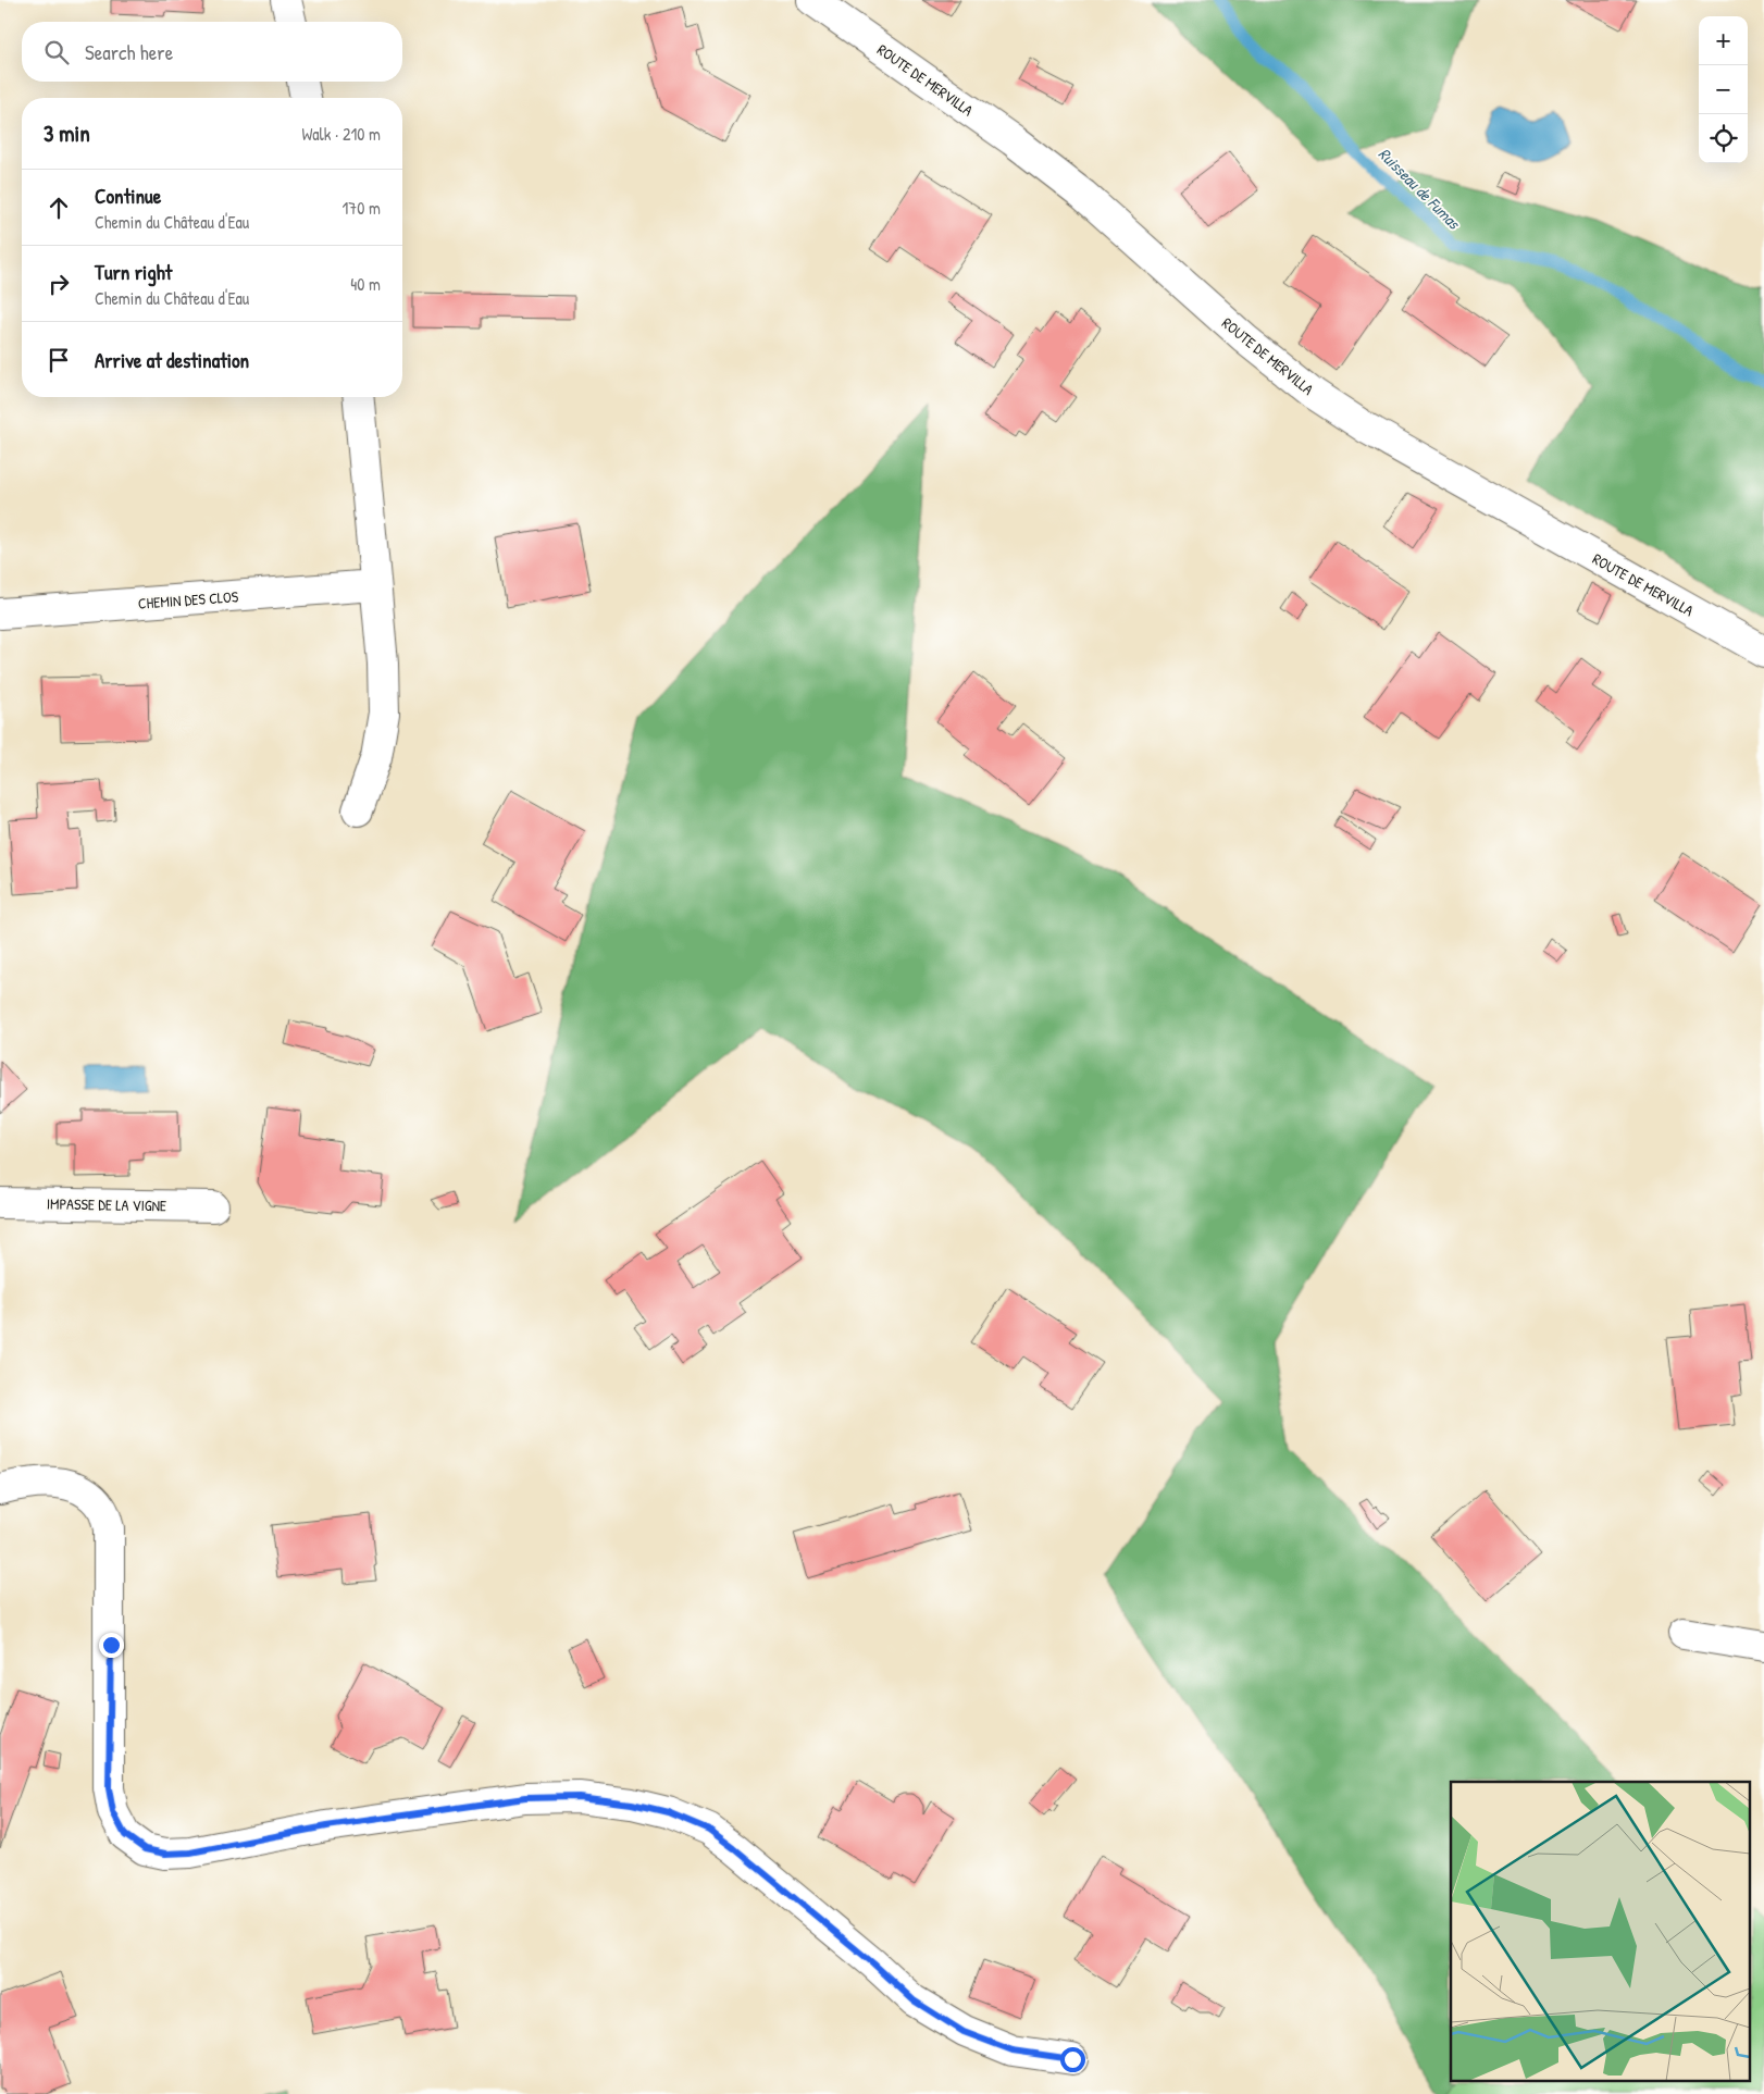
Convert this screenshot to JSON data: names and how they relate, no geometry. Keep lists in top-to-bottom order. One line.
{"streets":{"street":["ROUTE DE MERVILLA","CHEMIN DES CLOS","IMPASSE DE LA VIGNE"]},"water":["Ruisseau de Fumas"],"page":{"map_buttons":["+","−"],"search":"Search here","heading":["3 min","Walk · 210 m"],"list":[["Continue","Chemin du Château d'Eau","170 m"],["Turn right","Chemin du Château d'Eau","40 m"],"Arrive at destination"]}}
